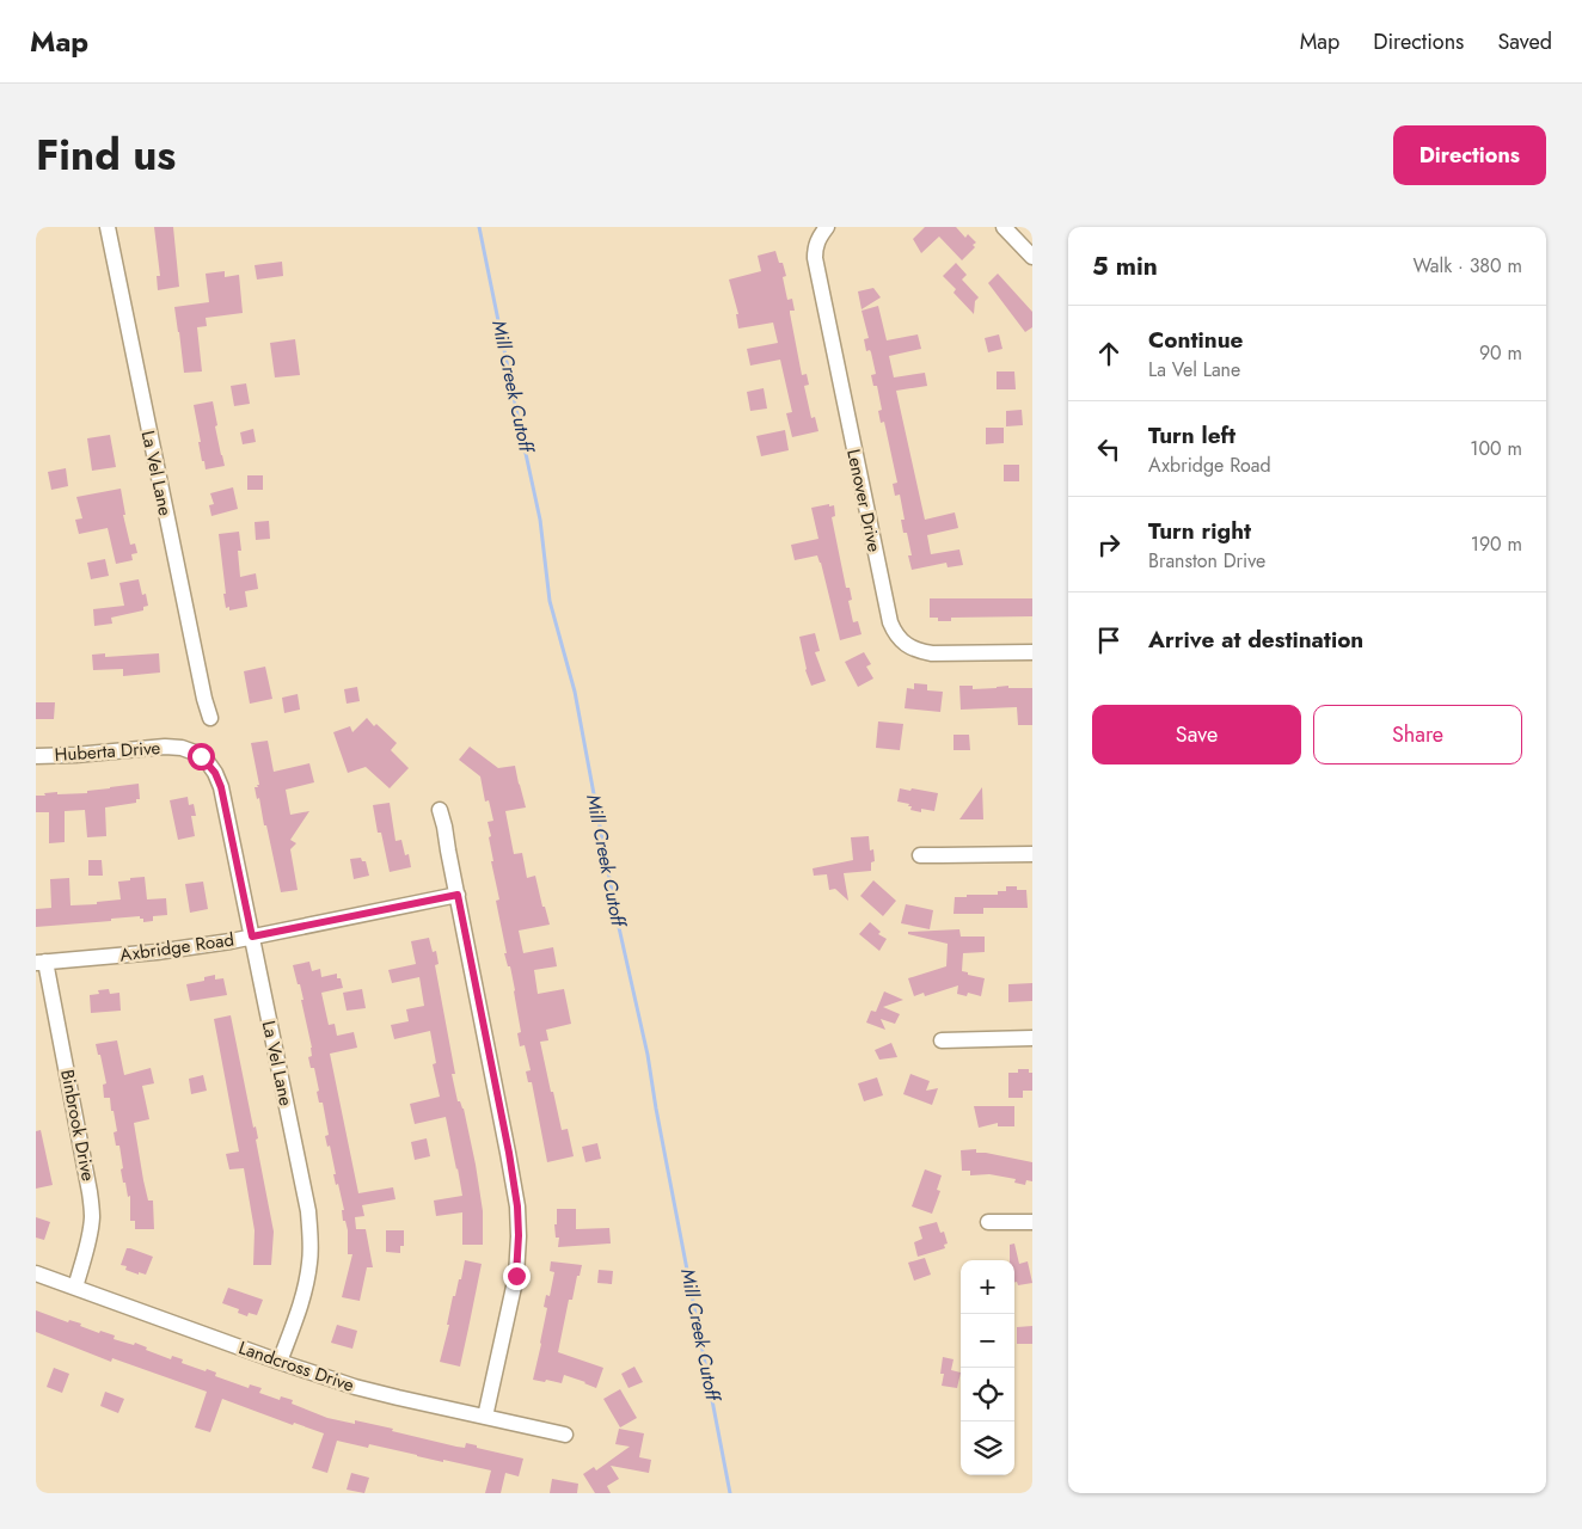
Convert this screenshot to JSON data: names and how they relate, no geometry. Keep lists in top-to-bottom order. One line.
{"streets":{"street":["La Vel Lane","Lenover Drive","Huberta Drive","Axbridge Road","Binbrook Drive","Landcross Drive"]},"crossings":[["La Vel Lane","Huberta Drive"],["La Vel Lane","Axbridge Road"],["La Vel Lane","Landcross Drive"],["Axbridge Road","Binbrook Drive"],["Binbrook Drive","Landcross Drive"]],"water":["Mill Creek Cutoff"],"page":{"header":"Map","nav":["Map","Directions","Saved"],"title":"Find us","buttons":["Directions",["Save","Share"]],"heading":["5 min","Walk · 380 m"],"list":[["Continue","La Vel Lane","90 m"],["Turn left","Axbridge Road","100 m"],["Turn right","Branston Drive","190 m"],"Arrive at destination"],"map_buttons":["+","−"]}}
